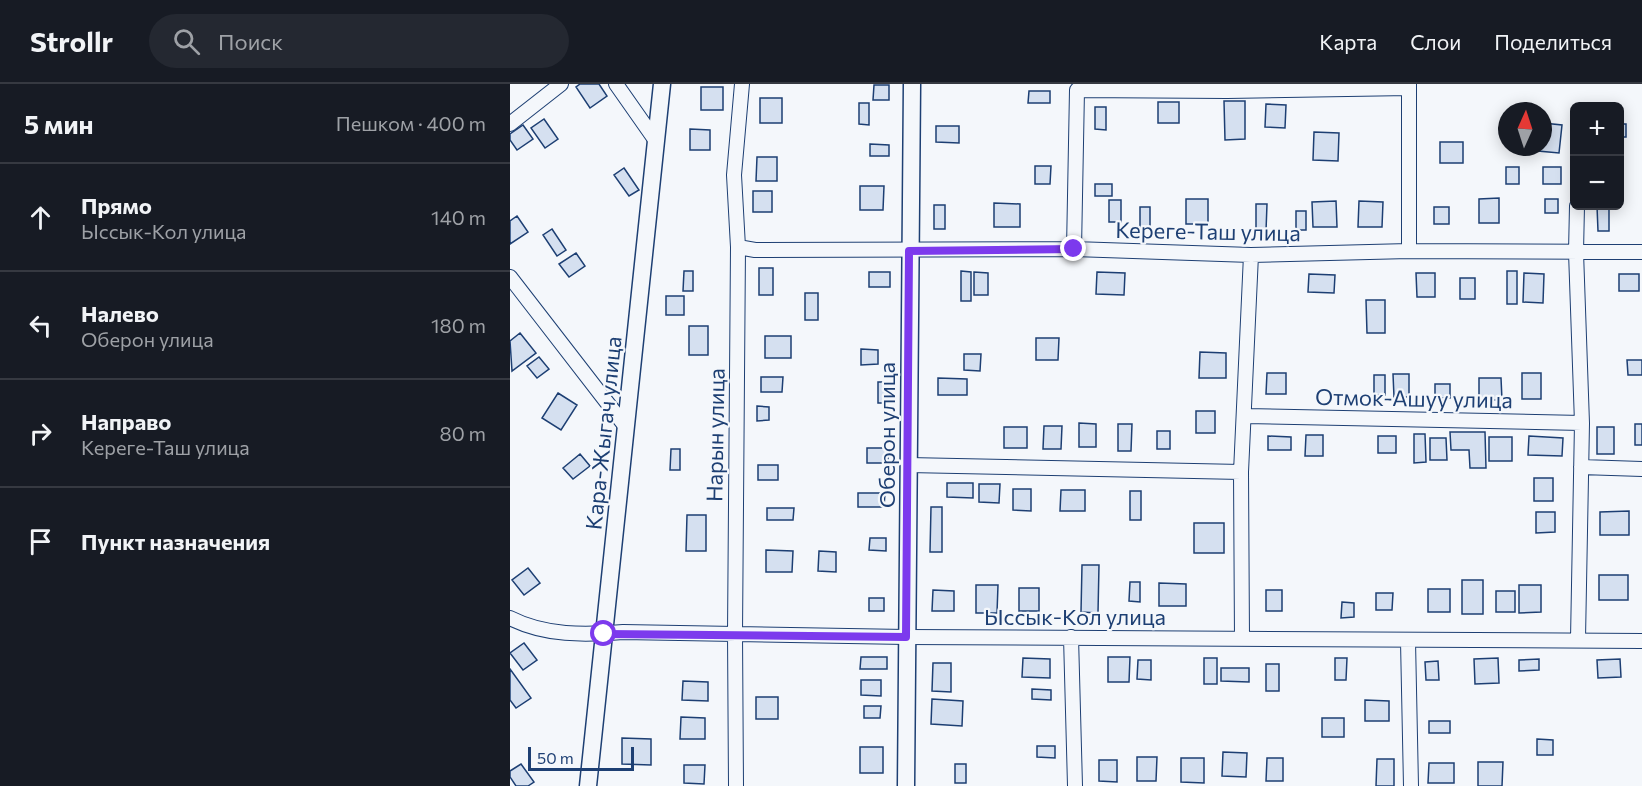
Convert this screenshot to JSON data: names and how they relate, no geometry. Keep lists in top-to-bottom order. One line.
{"streets":{"street":["Кереге-Таш улица","Отмок-Ашуу улица","Кара-Жыгач улица","Нарын улица","Оберон улица","Ыссык-Кол улица"]},"crossings":[["Кереге-Таш улица","Нарын улица"],["Кереге-Таш улица","Оберон улица"],["Кара-Жыгач улица","Ыссык-Кол улица"],["Нарын улица","Ыссык-Кол улица"],["Оберон улица","Ыссык-Кол улица"]],"scale_bar":"50 m","north":"top","page":{"header":"Strollr","search":"Поиск","nav":["Карта","Слои","Поделиться"],"heading":["5 мин","Пешком · 400 m"],"map_buttons":["+","−"],"list":[["Прямо","Ыссык-Кол улица","140 m"],["Налево","Оберон улица","180 m"],["Направо","Кереге-Таш улица","80 m"],"Пункт назначения"],"scale":"50 m"}}
